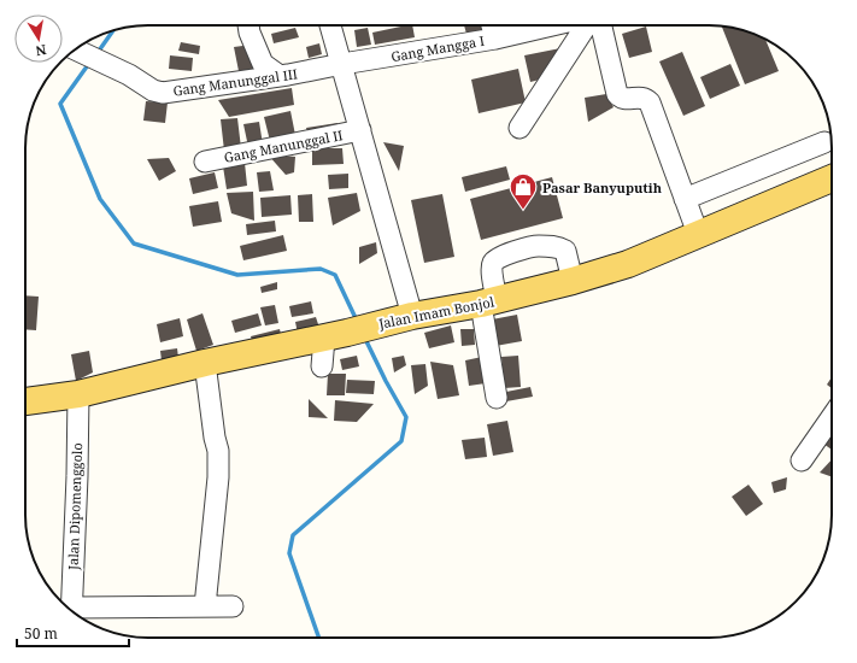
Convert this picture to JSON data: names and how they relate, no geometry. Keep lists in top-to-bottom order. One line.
{"streets":{"main road":["Jalan Imam Bonjol"],"street":["Gang Mangga I","Gang Manunggal III","Gang Manunggal II","Jalan Dipomenggolo"]},"crossings":[["Gang Mangga I","Gang Manunggal III"],["Jalan Imam Bonjol","Jalan Dipomenggolo"]],"places":{"shop":["Pasar Banyuputih"]},"scale_bar":"50 m","north":"bottom"}
